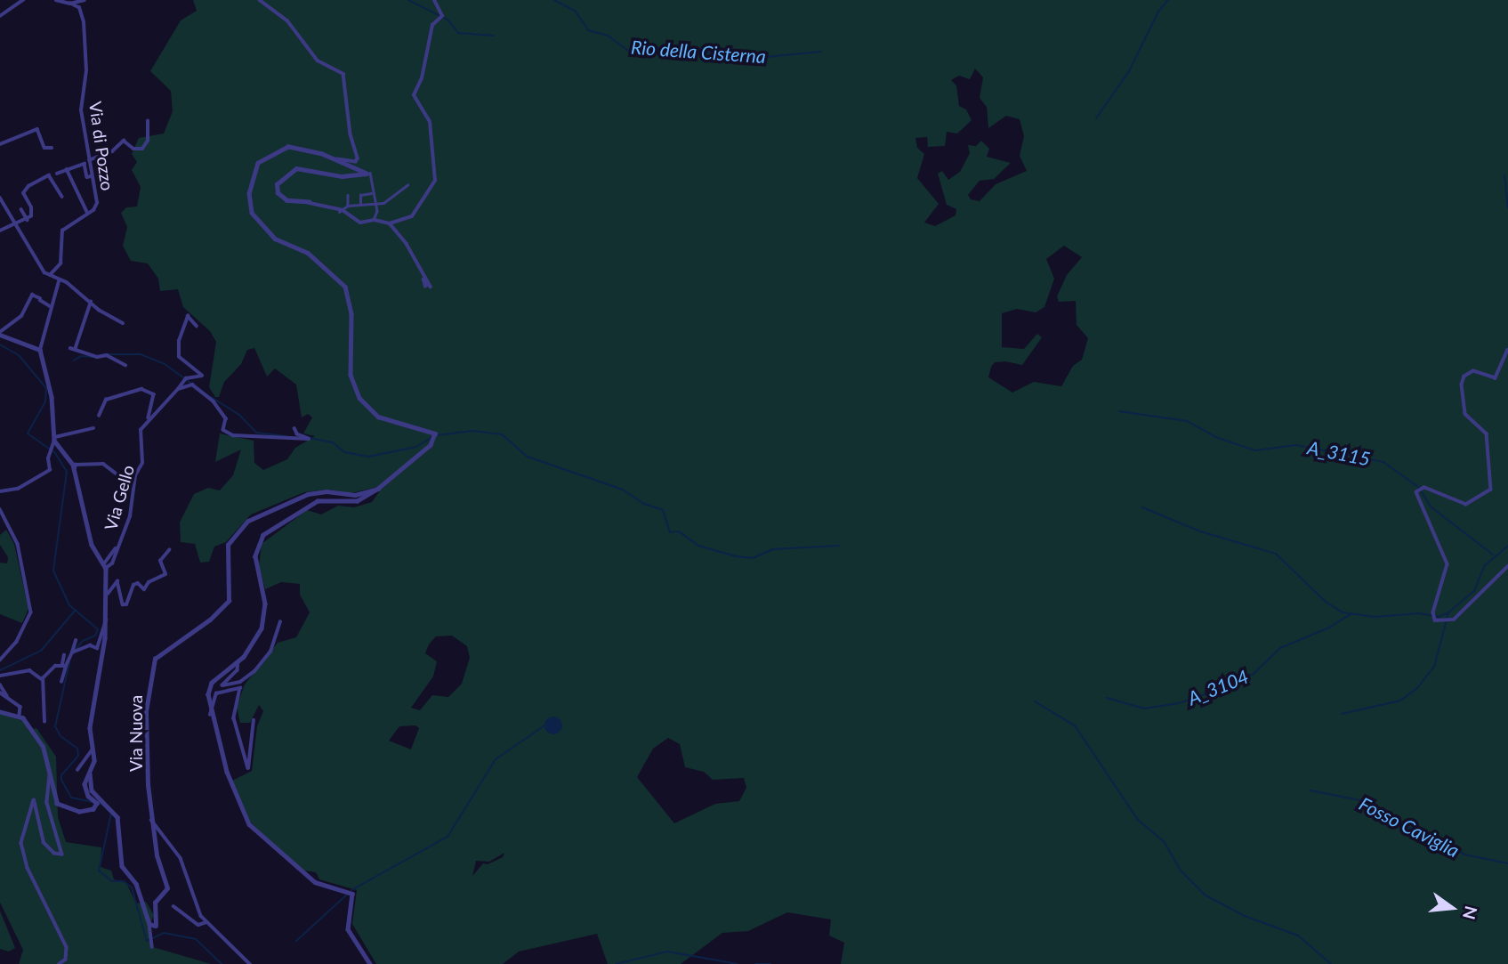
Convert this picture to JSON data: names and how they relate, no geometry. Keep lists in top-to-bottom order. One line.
{"streets":{"street":["Via di Pozzo","Via Gello","Via Nuova"]},"water":["Rio della Cisterna","A_3115","A_3104","Fosso Caviglia"],"north":"right"}
